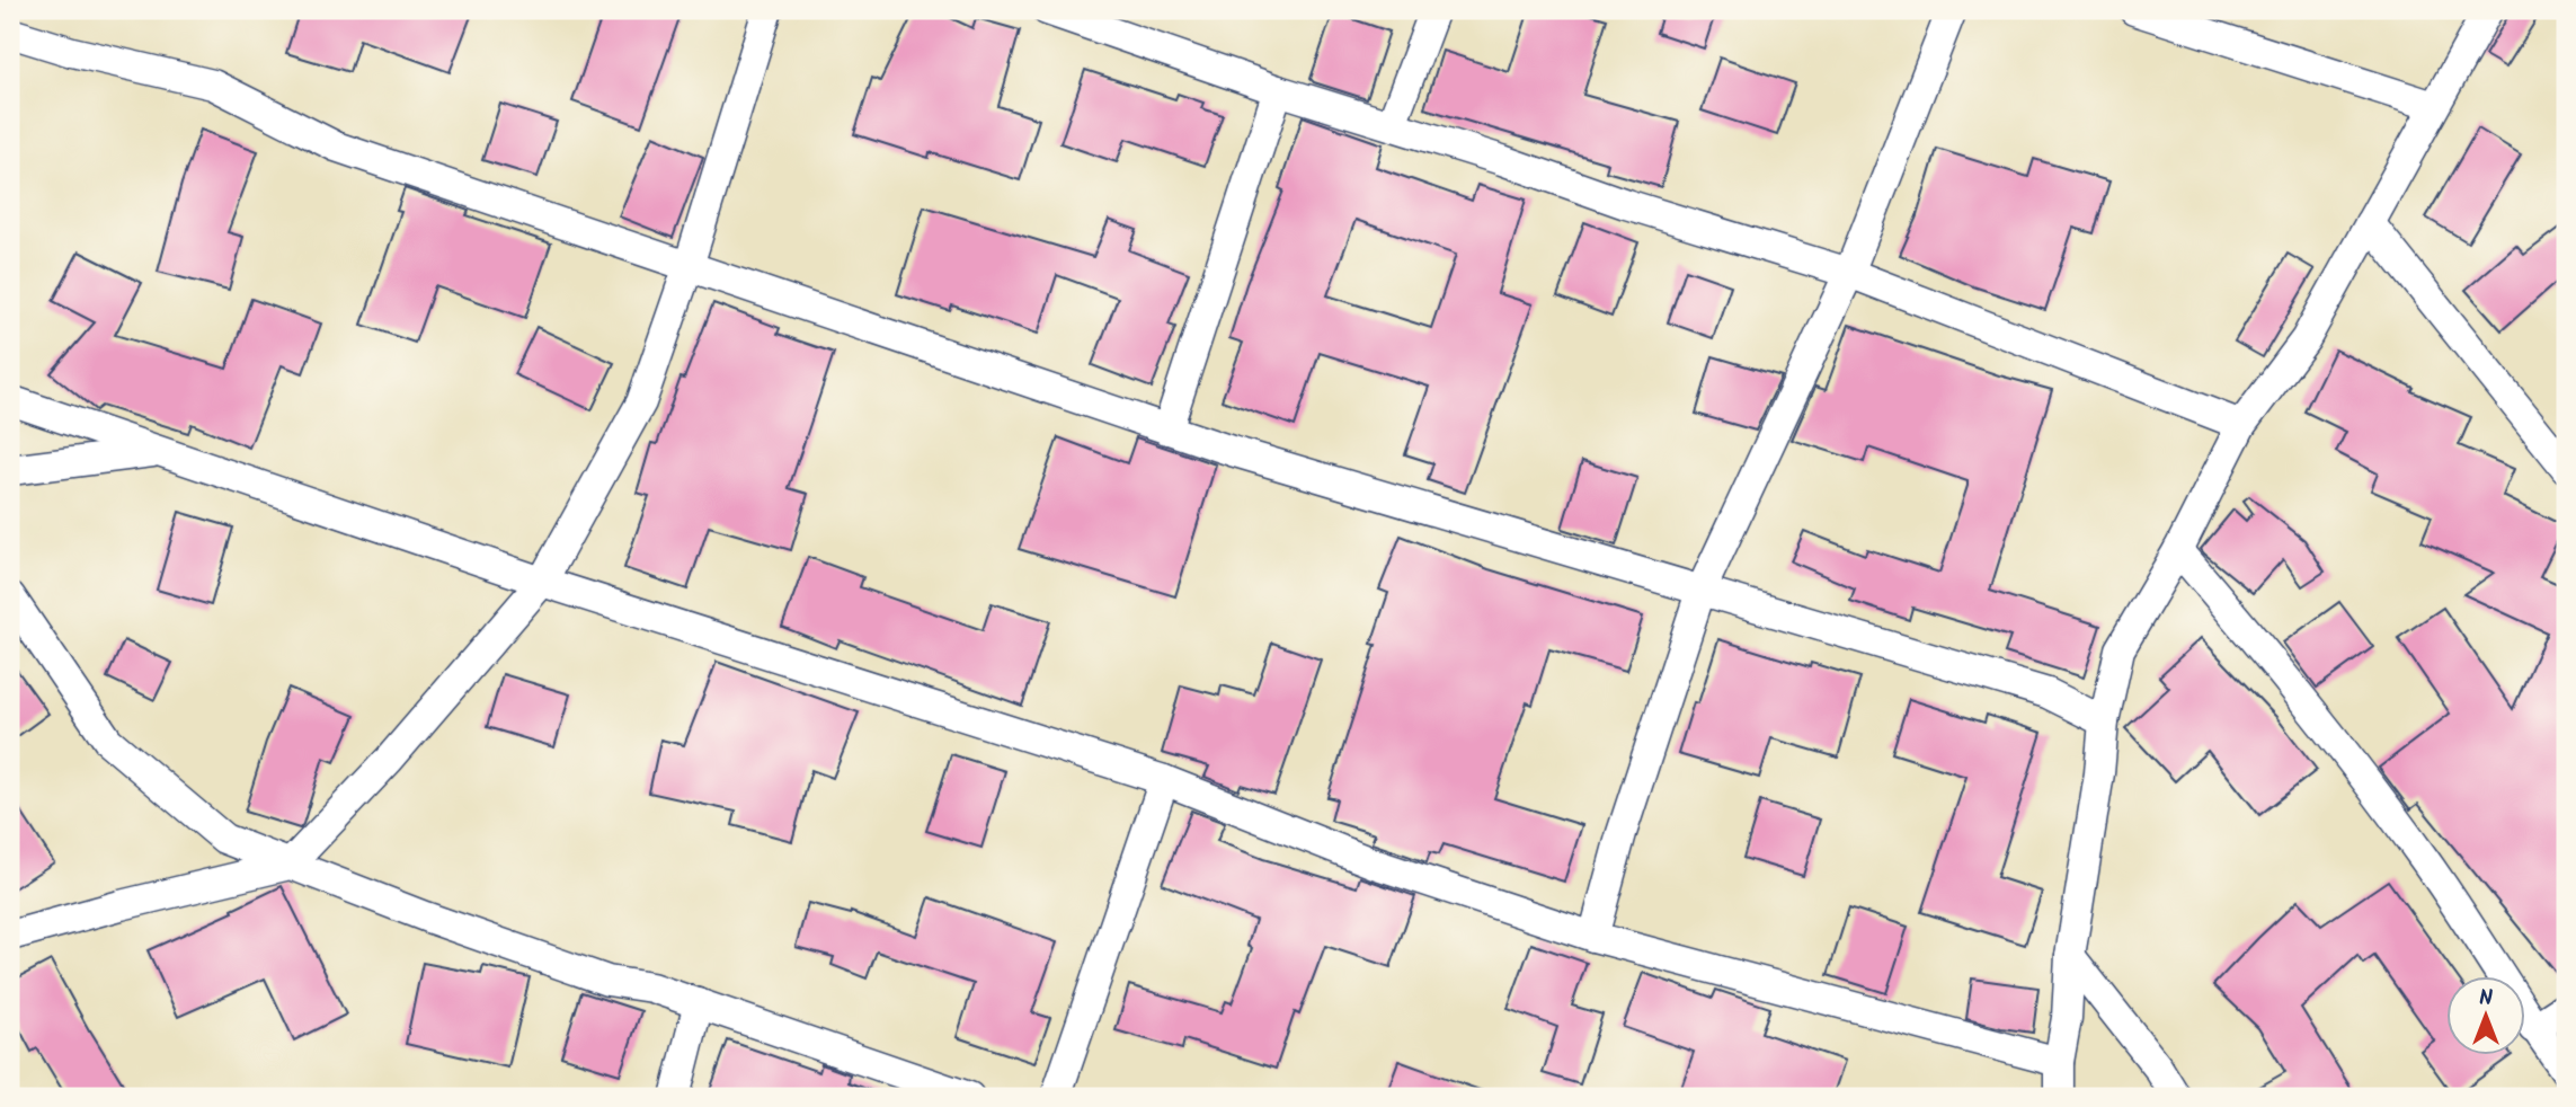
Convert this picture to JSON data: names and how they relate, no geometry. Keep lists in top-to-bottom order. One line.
{"north":"top"}
